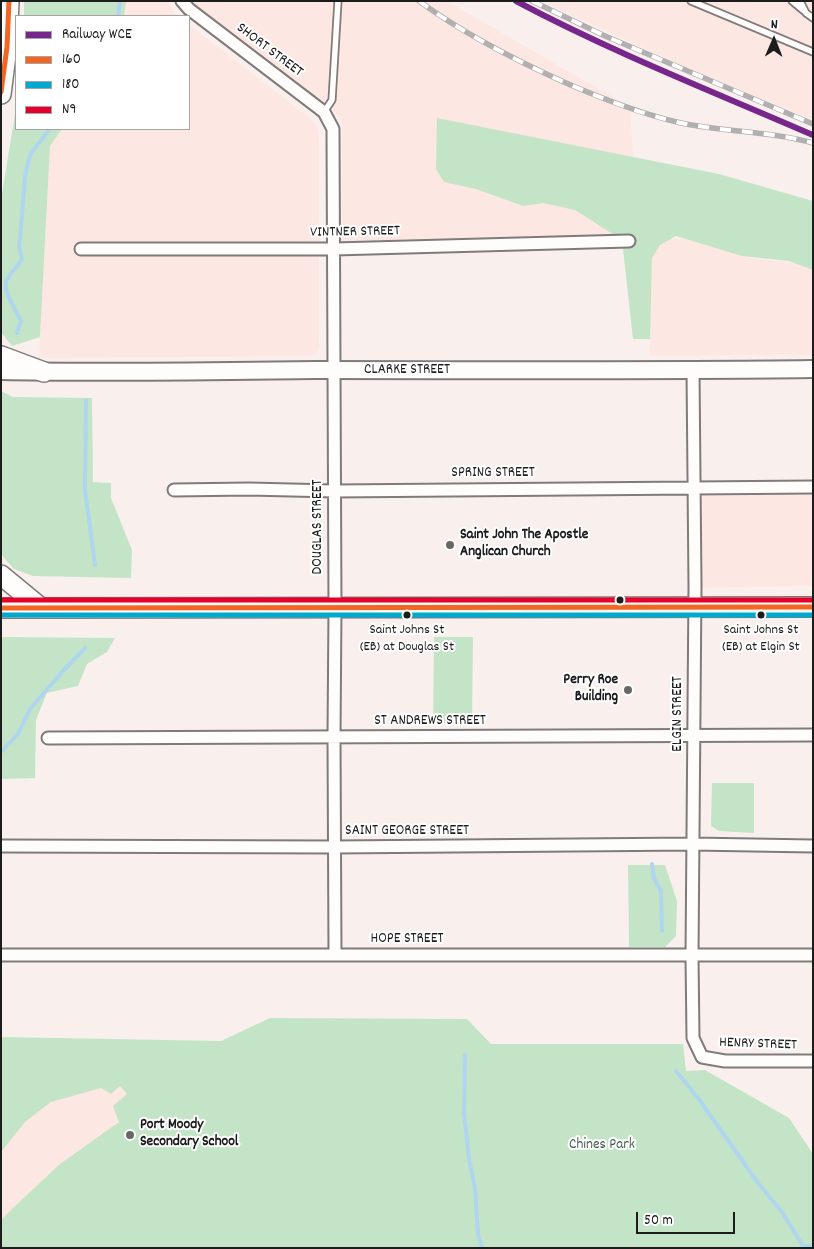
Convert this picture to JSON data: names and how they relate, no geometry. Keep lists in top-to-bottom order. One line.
{"streets":{"main road":["CLARKE STREET"],"street":["SHORT STREET","VINTNER STREET","SPRING STREET","DOUGLAS STREET","ELGIN STREET","ST ANDREWS STREET","SAINT GEORGE STREET","HOPE STREET","HENRY STREET"]},"crossings":[["SHORT STREET","DOUGLAS STREET"],["VINTNER STREET","DOUGLAS STREET"],["CLARKE STREET","DOUGLAS STREET"],["CLARKE STREET","ELGIN STREET"],["SPRING STREET","DOUGLAS STREET"],["SPRING STREET","ELGIN STREET"],["DOUGLAS STREET","ST ANDREWS STREET"],["DOUGLAS STREET","SAINT GEORGE STREET"],["DOUGLAS STREET","HOPE STREET"],["ELGIN STREET","ST ANDREWS STREET"],["ELGIN STREET","SAINT GEORGE STREET"],["ELGIN STREET","HOPE STREET"],["ELGIN STREET","HENRY STREET"]],"parks":["Chines Park"],"places":["Saint John The Apostle Anglican Church","Saint Johns St (EB) at Douglas St","Saint Johns St (EB) at Elgin St","Perry Roe Building","Port Moody Secondary School"],"lines":["rail line WCE","transit line 160","transit line N9","transit line 180"],"legend":["Railway WCE","160","180","N9"],"scale_bar":"50 m","north":"top"}
